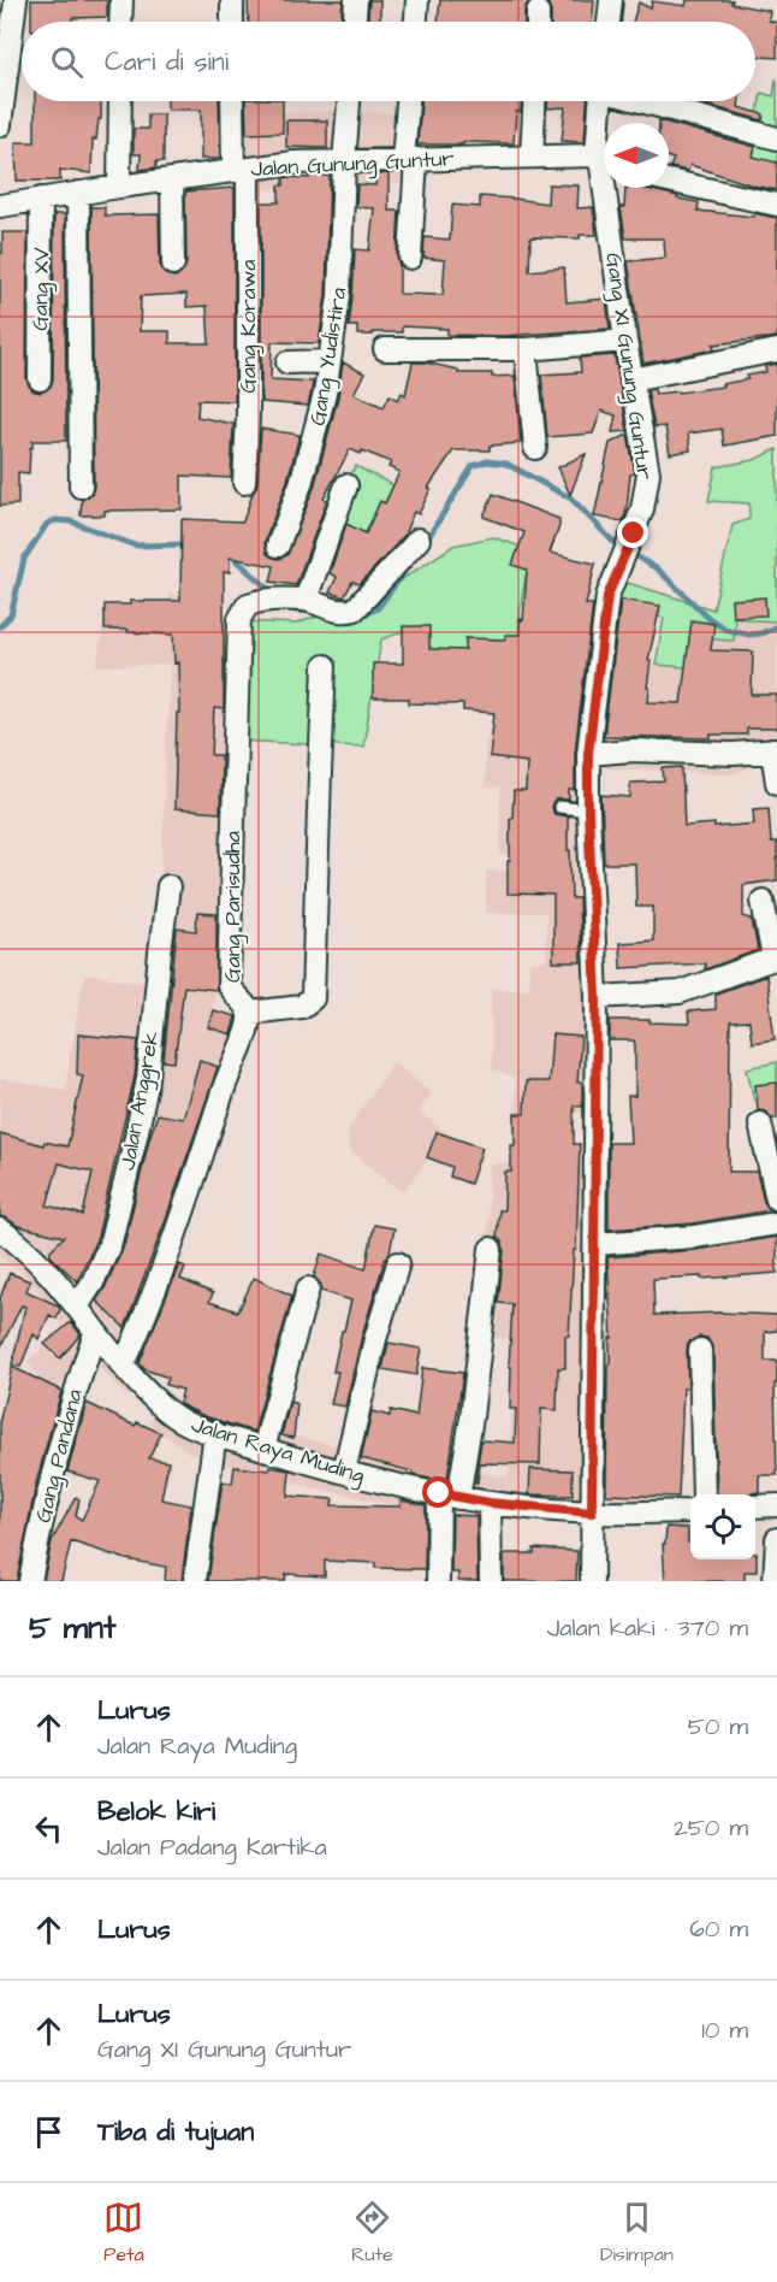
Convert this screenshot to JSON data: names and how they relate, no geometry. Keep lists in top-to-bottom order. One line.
{"streets":{"street":["Jalan Gunung Guntur","Gang XV","Gang Korawa","Gang Yudistira","Gang XI Gunung Guntur","Gang Parisudha","Jalan Anggrek","Jalan Raya Muding","Gang Pandana"]},"crossings":[["Jalan Gunung Guntur","Gang XV"],["Jalan Gunung Guntur","Gang Korawa"],["Jalan Gunung Guntur","Gang Yudistira"],["Gang XI Gunung Guntur","Jalan Raya Muding"],["Gang Parisudha","Jalan Raya Muding"],["Jalan Anggrek","Jalan Raya Muding"],["Jalan Raya Muding","Gang Pandana"]],"north":"left","page":{"search":"Cari di sini","heading":["5 mnt","Jalan kaki · 370 m"],"list":[["Lurus","Jalan Raya Muding","50 m"],["Belok kiri","Jalan Padang Kartika","250 m"],["Lurus","60 m"],["Lurus","Gang XI Gunung Guntur","10 m"],"Tiba di tujuan"],"nav":["Peta","Rute","Disimpan"]}}
